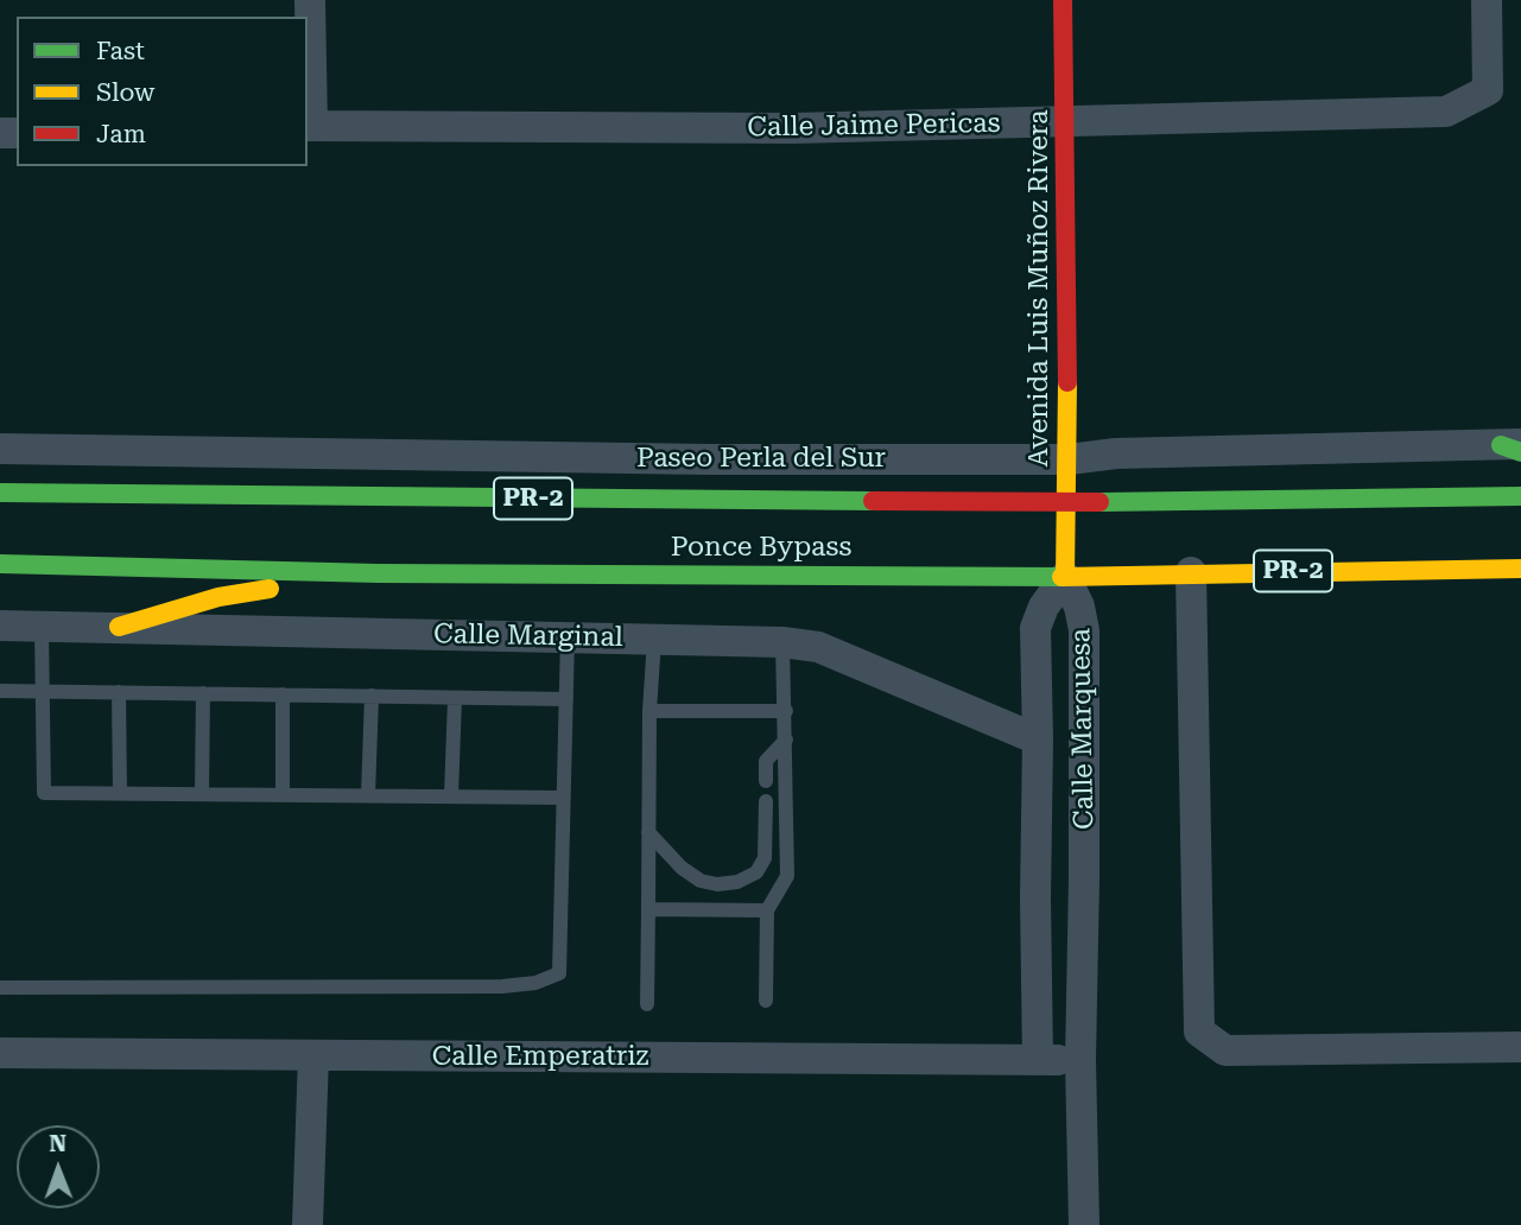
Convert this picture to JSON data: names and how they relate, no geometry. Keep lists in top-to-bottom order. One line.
{"streets":{"main road":["Avenida Luis Muñoz Rivera","PR-2","Ponce Bypass"],"street":["Calle Jaime Pericas","Paseo Perla del Sur","Calle Marginal","Calle Marquesa","Calle Emperatriz"]},"crossings":[["Calle Jaime Pericas","Avenida Luis Muñoz Rivera"],["Avenida Luis Muñoz Rivera","Paseo Perla del Sur"],["Avenida Luis Muñoz Rivera","Ponce Bypass"],["Avenida Luis Muñoz Rivera","Calle Marquesa"],["Ponce Bypass","Calle Marquesa"],["Calle Marginal","Calle Marquesa"],["Calle Marquesa","Calle Emperatriz"]],"legend":["Fast","Slow","Jam"],"north":"top"}
